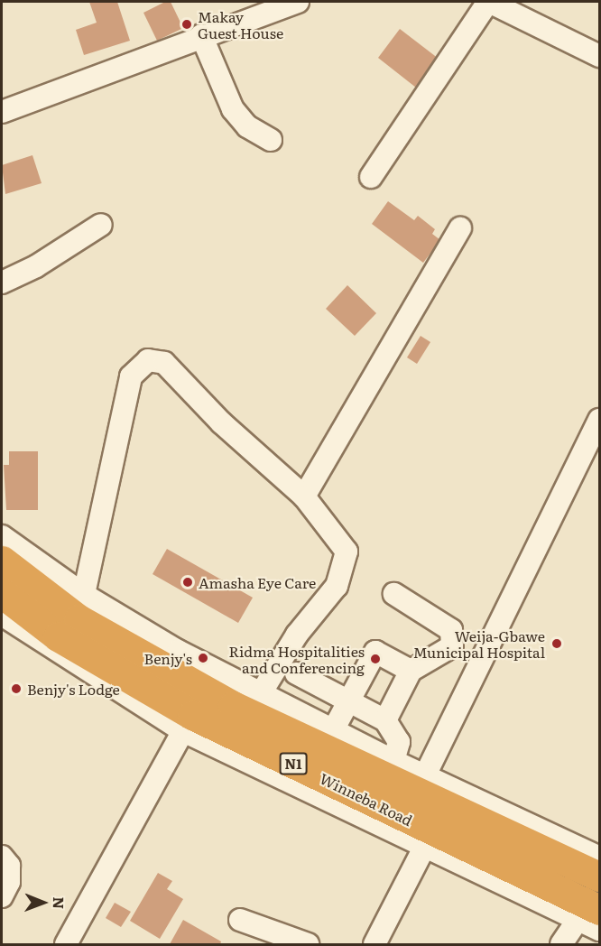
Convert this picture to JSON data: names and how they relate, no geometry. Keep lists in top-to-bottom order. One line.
{"streets":{"highway":["N1","Winneba Road"]},"places":["Makay Guest House","Amasha Eye Care","Weija-Gbawe Municipal Hospital","Benjy's","Ridma Hospitalities and Conferencing","Benjy's Lodge"],"north":"right"}
